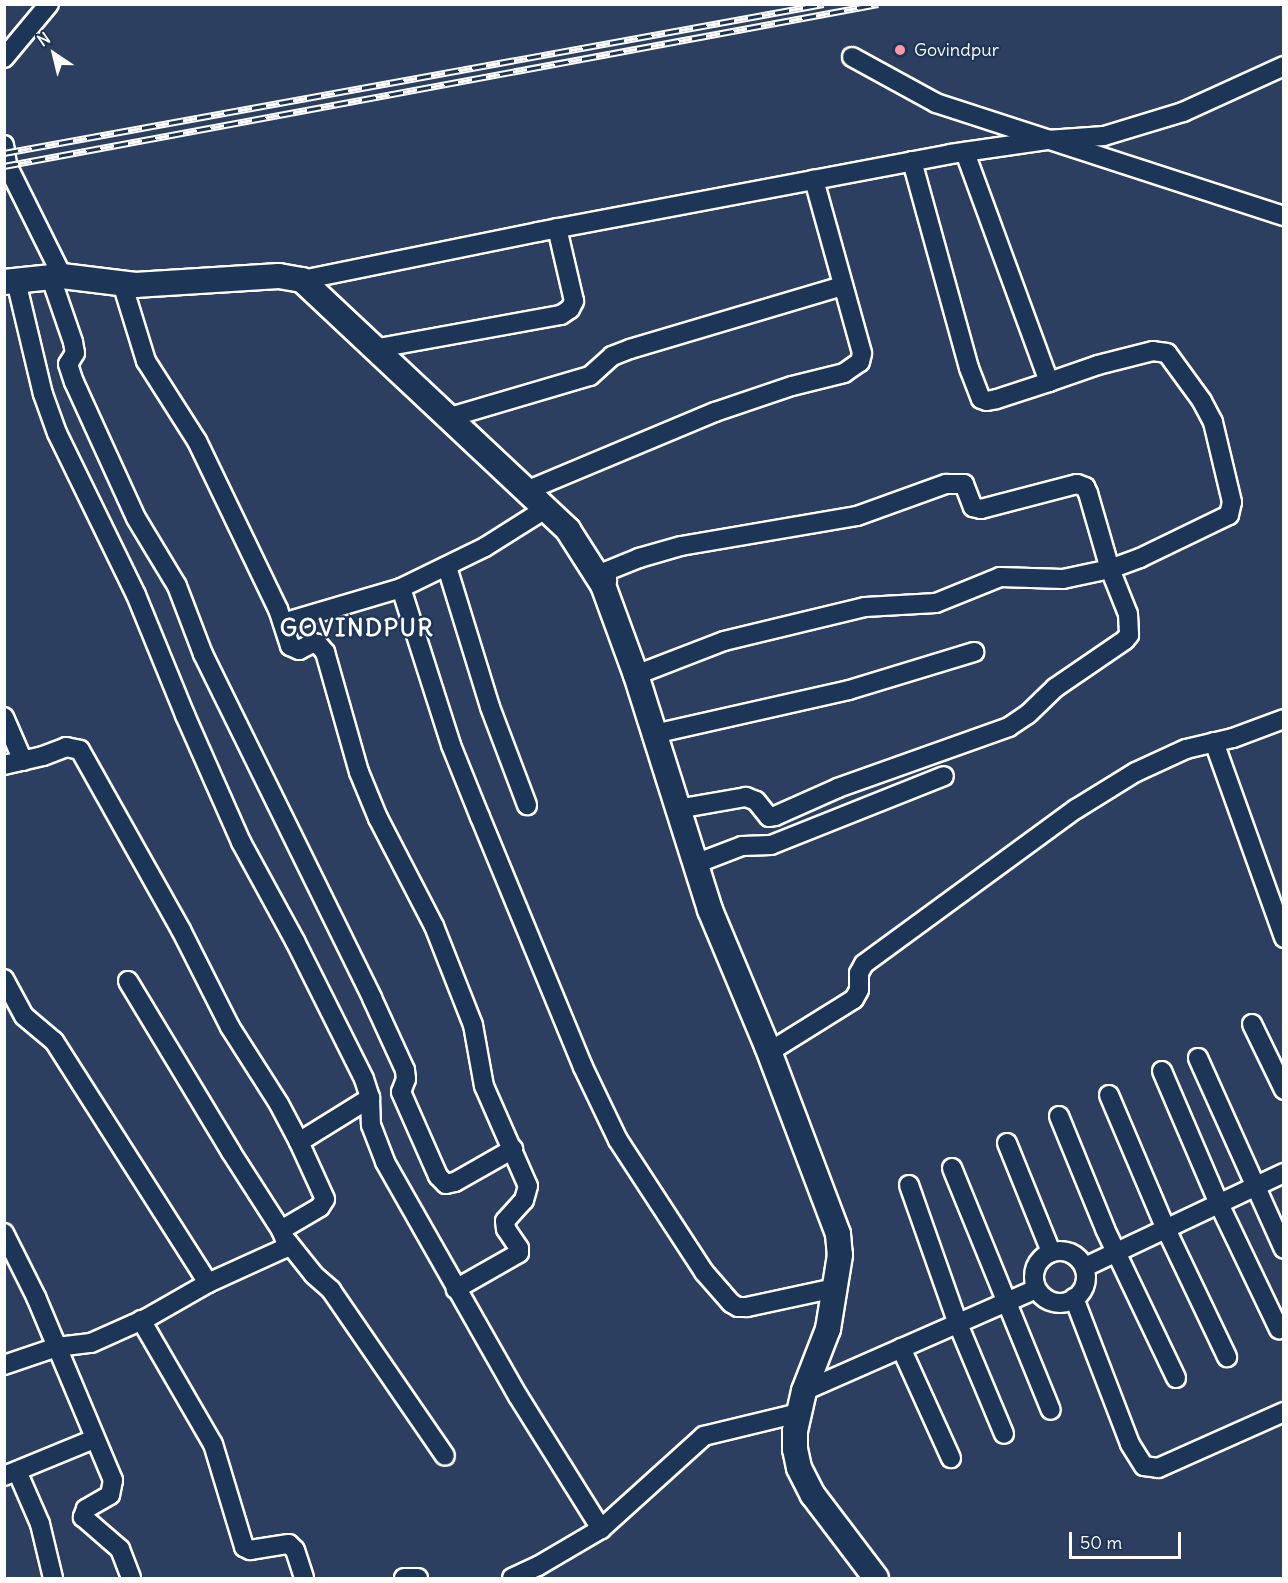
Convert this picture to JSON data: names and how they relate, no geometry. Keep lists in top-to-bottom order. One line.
{"districts":["GOVINDPUR"],"places":["Govindpur"],"scale_bar":"50 m","north":"top left"}
